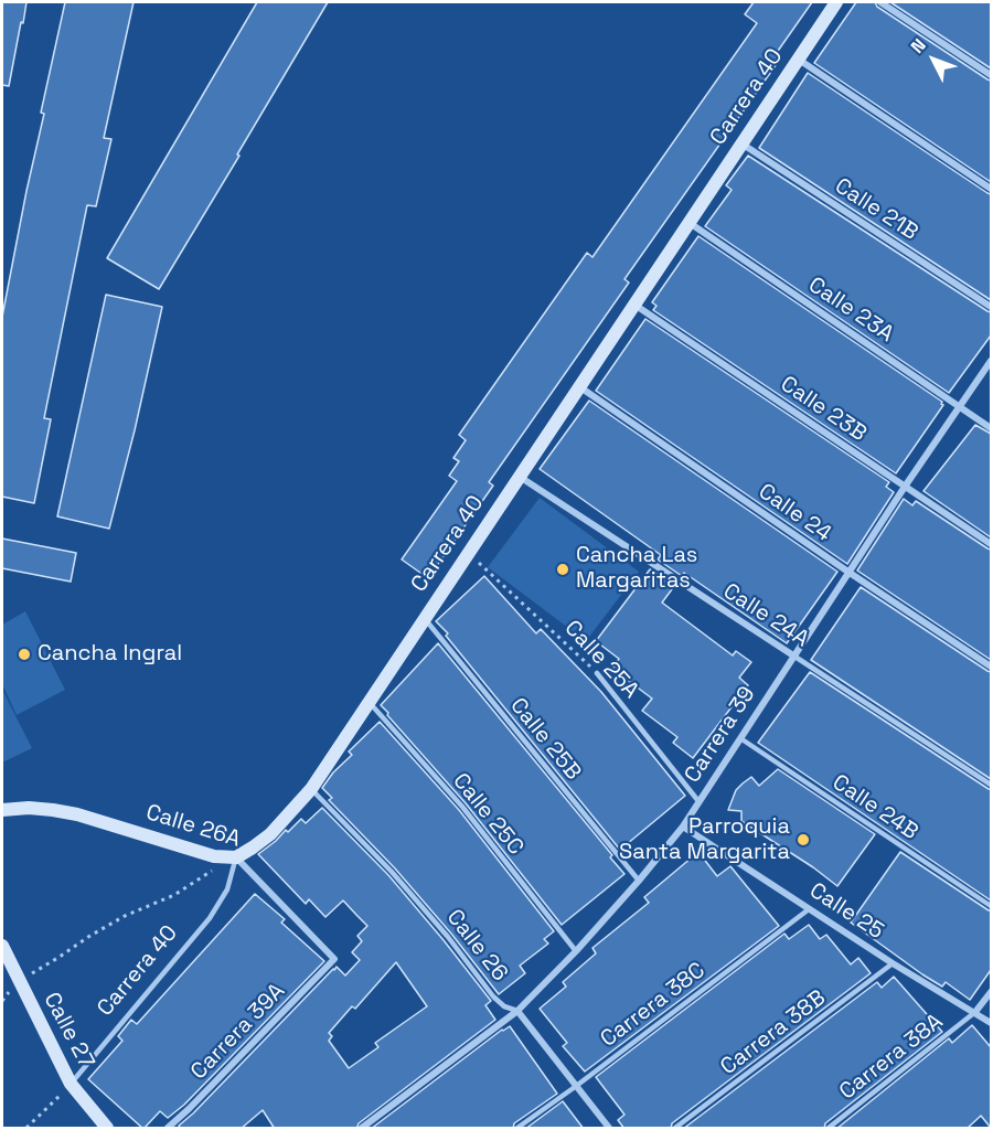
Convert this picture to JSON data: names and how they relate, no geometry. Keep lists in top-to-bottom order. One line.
{"streets":{"street":["Carrera 40","Calle 21B","Calle 23A","Calle 23B","Calle 24","Calle 24A","Carrera 39","Calle 26A","Calle 25","Calle 26","Calle 27","Carrera 39A"],"lane":["Calle 25A","Calle 25B","Calle 24B","Calle 25C","Carrera 38C","Carrera 38B","Carrera 38A"]},"crossings":[["Carrera 40","Calle 21B"],["Carrera 40","Calle 23A"],["Carrera 40","Calle 23B"],["Carrera 40","Calle 24"],["Carrera 40","Calle 24A"],["Carrera 40","Calle 25A"],["Carrera 40","Calle 25B"],["Carrera 40","Calle 25C"],["Carrera 40","Calle 26A"],["Carrera 40","Calle 26"],["Carrera 40","Calle 27"],["Calle 23A","Carrera 39"],["Calle 23B","Carrera 39"],["Calle 24","Carrera 39"],["Calle 24A","Carrera 39"],["Calle 25A","Carrera 39"],["Carrera 39","Calle 25B"],["Carrera 39","Calle 24B"],["Carrera 39","Calle 25C"],["Carrera 39","Calle 25"],["Carrera 39","Calle 26"],["Calle 26A","Carrera 39A"],["Calle 25","Carrera 38C"],["Calle 25","Carrera 38B"],["Calle 25","Carrera 38A"],["Calle 26","Carrera 38C"]],"places":["Cancha Las Margaritas","Cancha Ingral","Parroquia Santa Margarita"],"north":"top left"}
